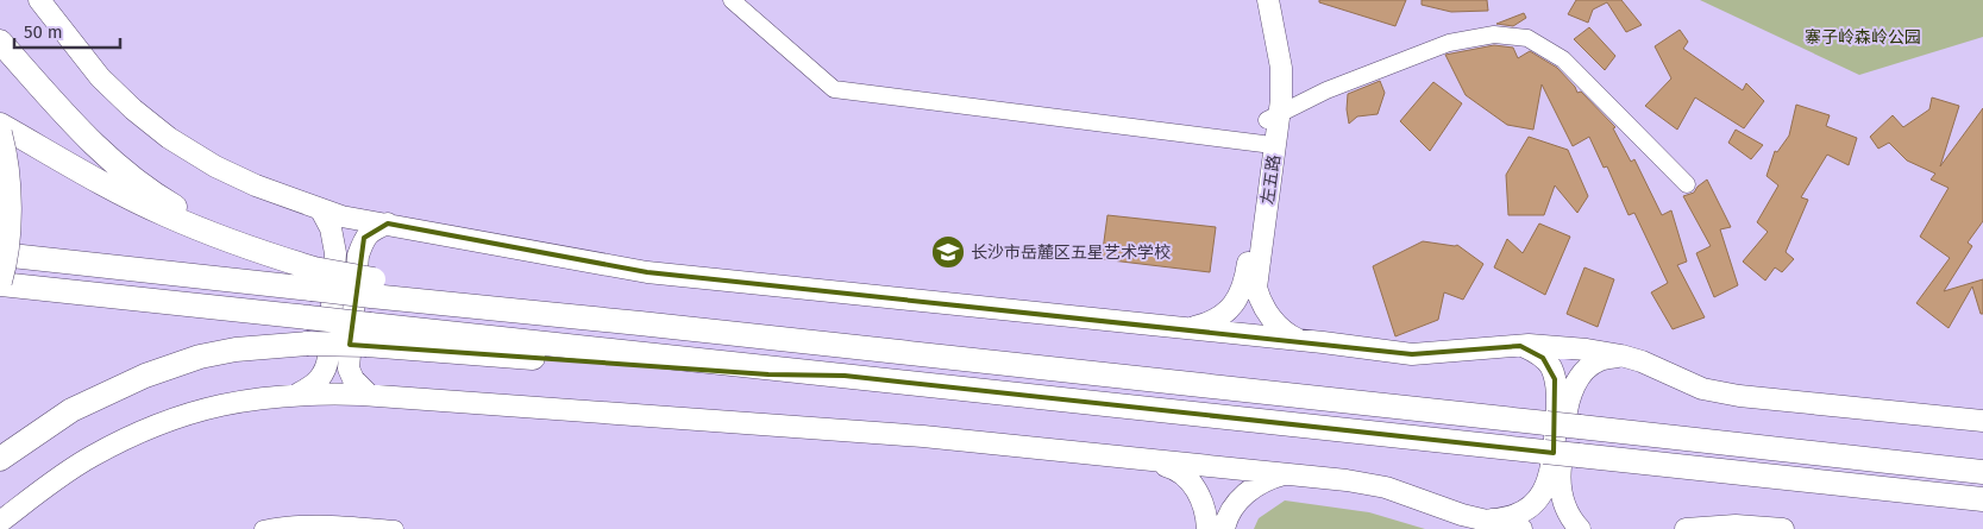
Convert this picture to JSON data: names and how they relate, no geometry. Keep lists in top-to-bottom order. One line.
{"streets":{"main road":["左五路"]},"parks":["寨子岭森岭公园"],"places":{"school or university":["长沙市岳麓区五星艺术学校"]},"scale_bar":"50 m"}
